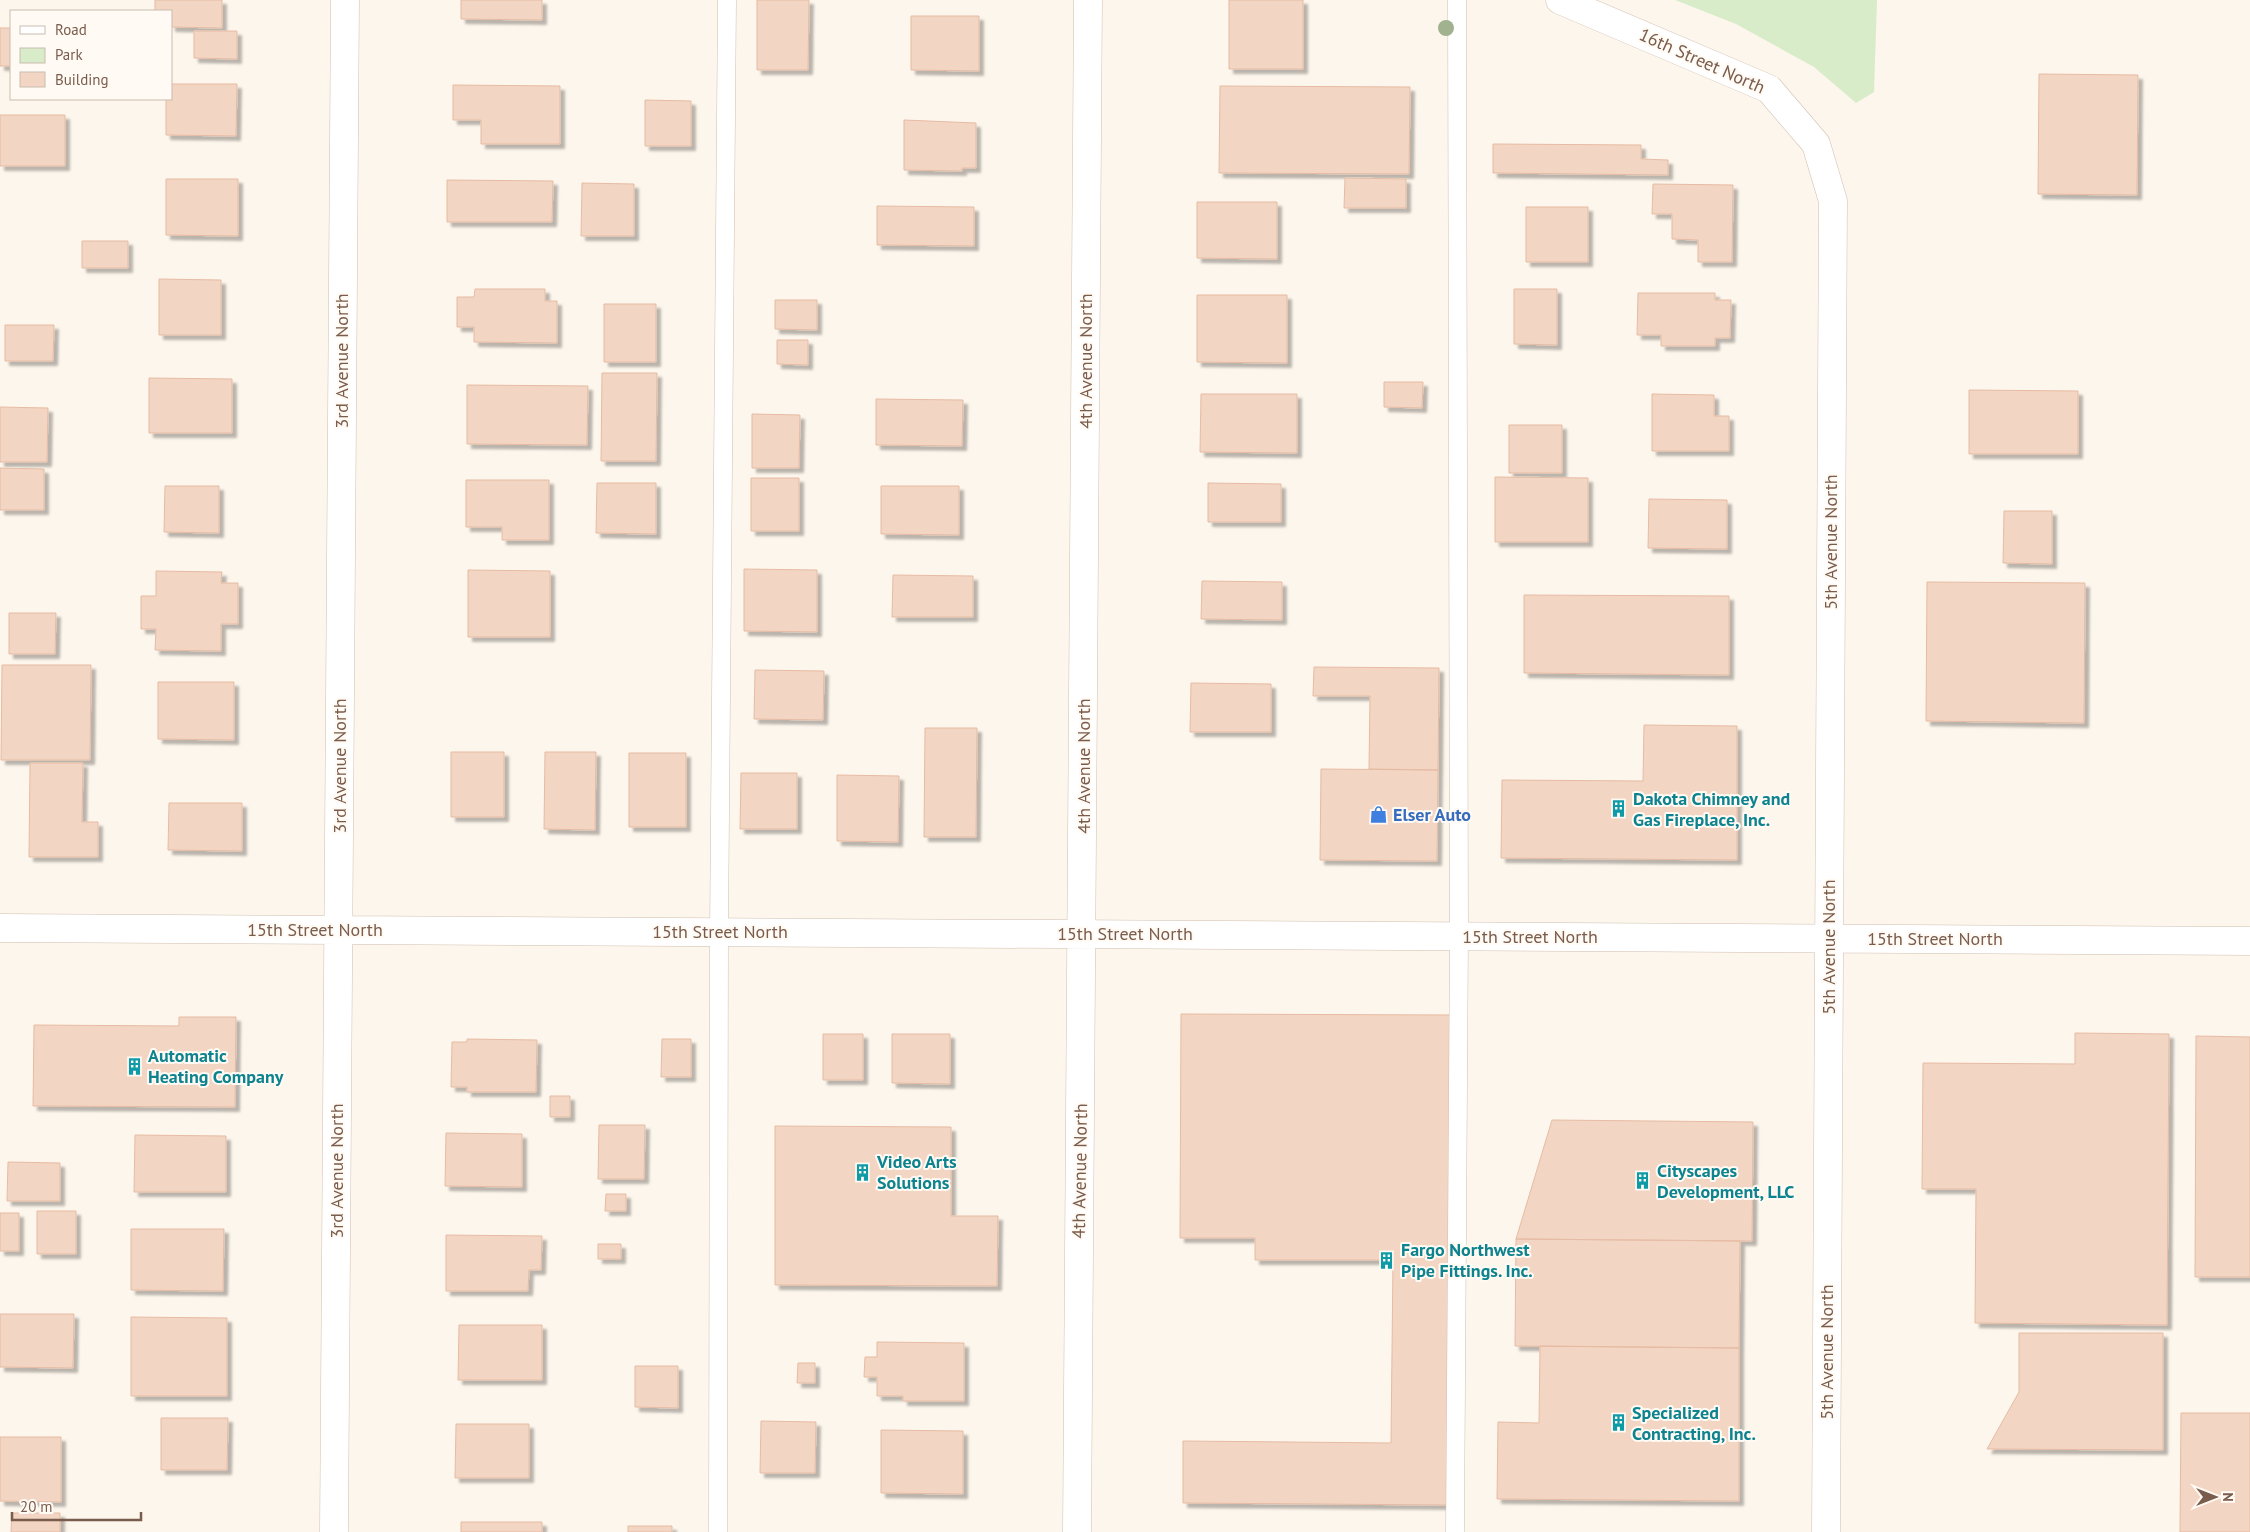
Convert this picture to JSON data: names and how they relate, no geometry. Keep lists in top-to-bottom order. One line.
{"streets":{"street":["16th Street North","3rd Avenue North","4th Avenue North","5th Avenue North","15th Street North"]},"crossings":[["16th Street North","5th Avenue North"],["3rd Avenue North","15th Street North"],["4th Avenue North","15th Street North"],["5th Avenue North","15th Street North"]],"places":{"building":["Dakota Chimney and Gas Fireplace, Inc.","Automatic Heating Company","Video Arts Solutions","Cityscapes Development, LLC","Fargo Northwest Pipe Fittings. Inc.","Specialized Contracting, Inc."],"shop":["Elser Auto"]},"legend":["Road","Park","Building"],"scale_bar":"20 m","north":"right"}
